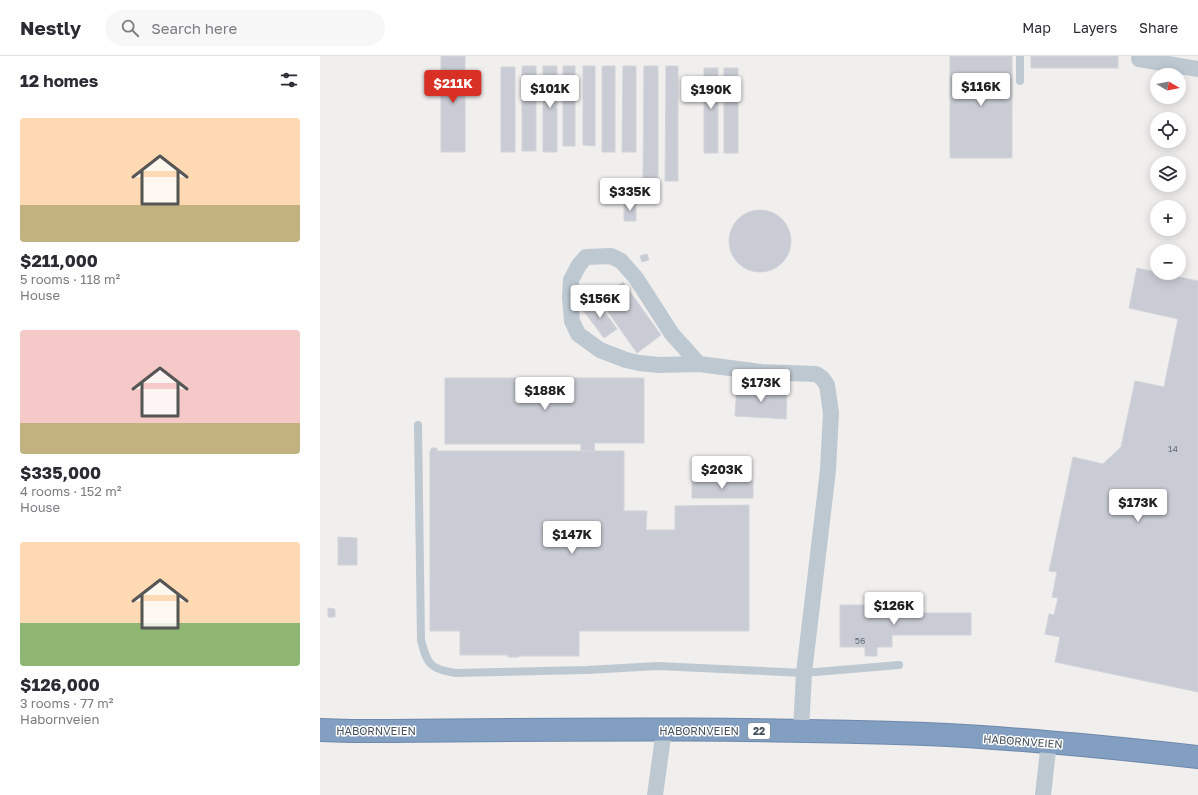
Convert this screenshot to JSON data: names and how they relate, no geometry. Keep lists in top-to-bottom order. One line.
{"streets":{"highway":["HABORNVEIEN","22"]},"house_numbers":["14","56"],"north":"right","page":{"header":"Nestly","search":"Search here","nav":["Map","Layers","Share"],"heading":"12 homes","map_buttons":["+","−"],"price":["$211K","$116K","$101K","$190K","$335K","$156K","$173K","$188K","$203K","$173K","$147K","$126K"],"list":[{"name":"$211,000","note":"5 rooms · 118 m² · House"},{"name":"$335,000","note":"4 rooms · 152 m² · House"},{"name":"$126,000","note":"3 rooms · 77 m² · Habornveien"}]}}
